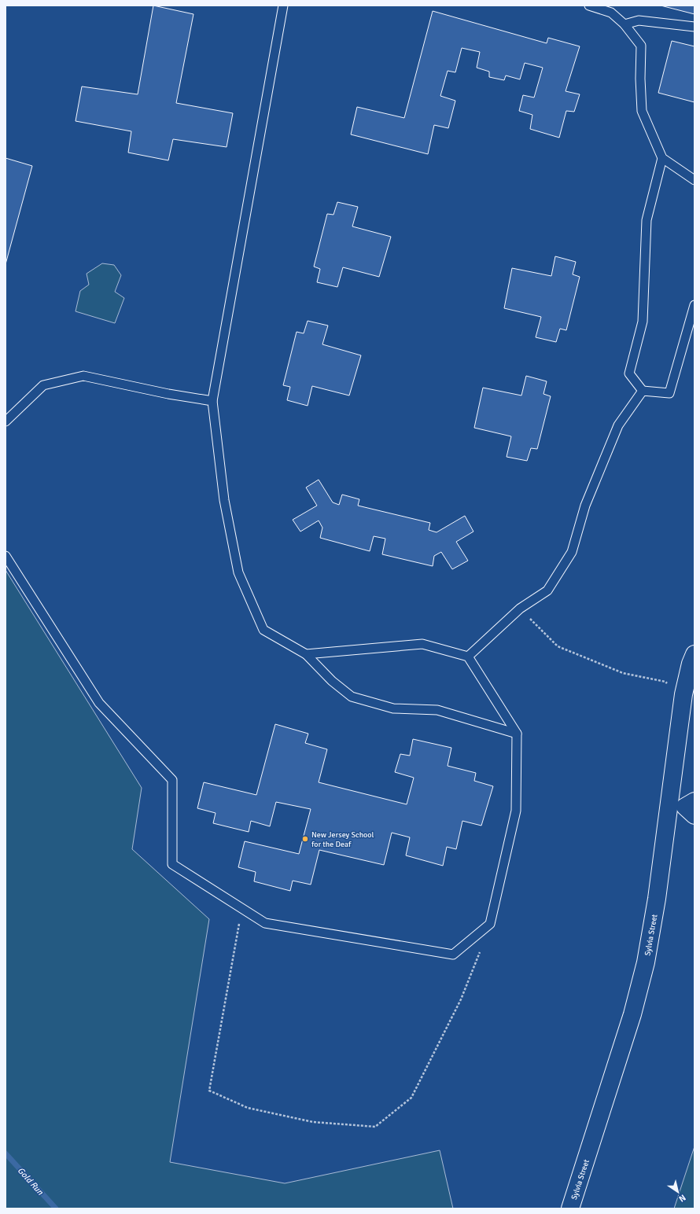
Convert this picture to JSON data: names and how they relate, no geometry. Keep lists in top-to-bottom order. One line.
{"streets":{"street":["Sylvia Street"]},"water":["Gold Run"],"places":["New Jersey School for the Deaf"],"north":"bottom right"}
